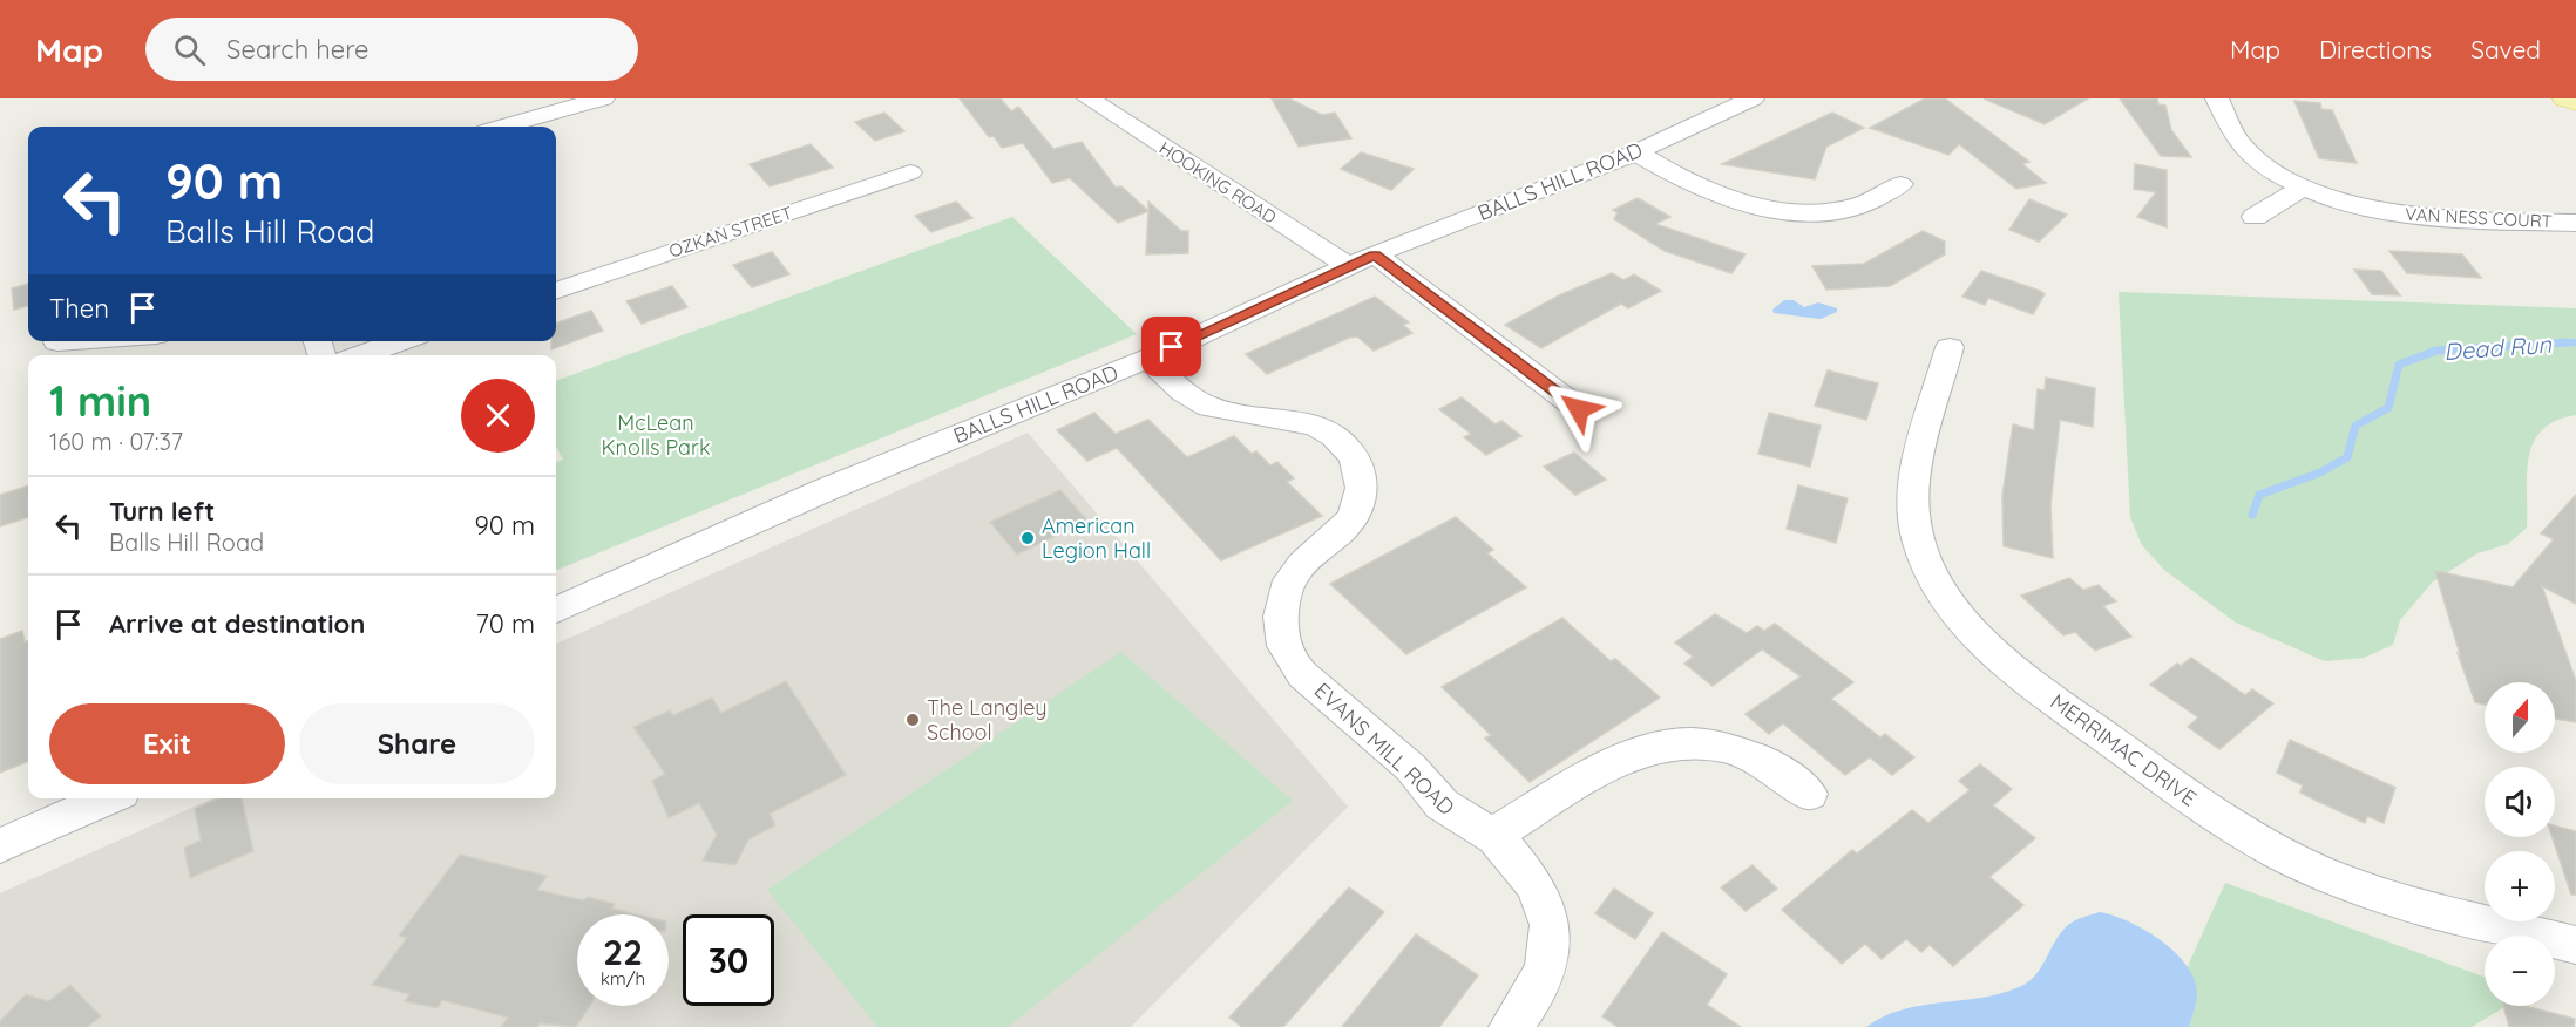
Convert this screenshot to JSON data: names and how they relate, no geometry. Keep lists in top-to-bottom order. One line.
{"streets":{"street":["BALLS HILL ROAD","HOOKING ROAD","VAN NESS COURT","OZKAN STREET","EVANS MILL ROAD","MERRIMAC DRIVE"]},"crossings":[["BALLS HILL ROAD","HOOKING ROAD"],["BALLS HILL ROAD","EVANS MILL ROAD"]],"water":["Dead Run"],"parks":["McLean Knolls Park"],"places":["American Legion Hall","The Langley School"],"north":"top","page":{"header":"Map","search":"Search here","nav":["Map","Directions","Saved"],"turn":["90 m","Balls Hill Road"],"then":"Then","heading":["1 min","160 m · 07:37"],"list":[{"name":"Turn left","note":"Balls Hill Road","value":"90 m"},{"name":"Arrive at destination","value":"70 m"}],"map_buttons":["+","−"],"buttons":["Exit","Share"],"speed":"22 km/h","limit":"30"}}
